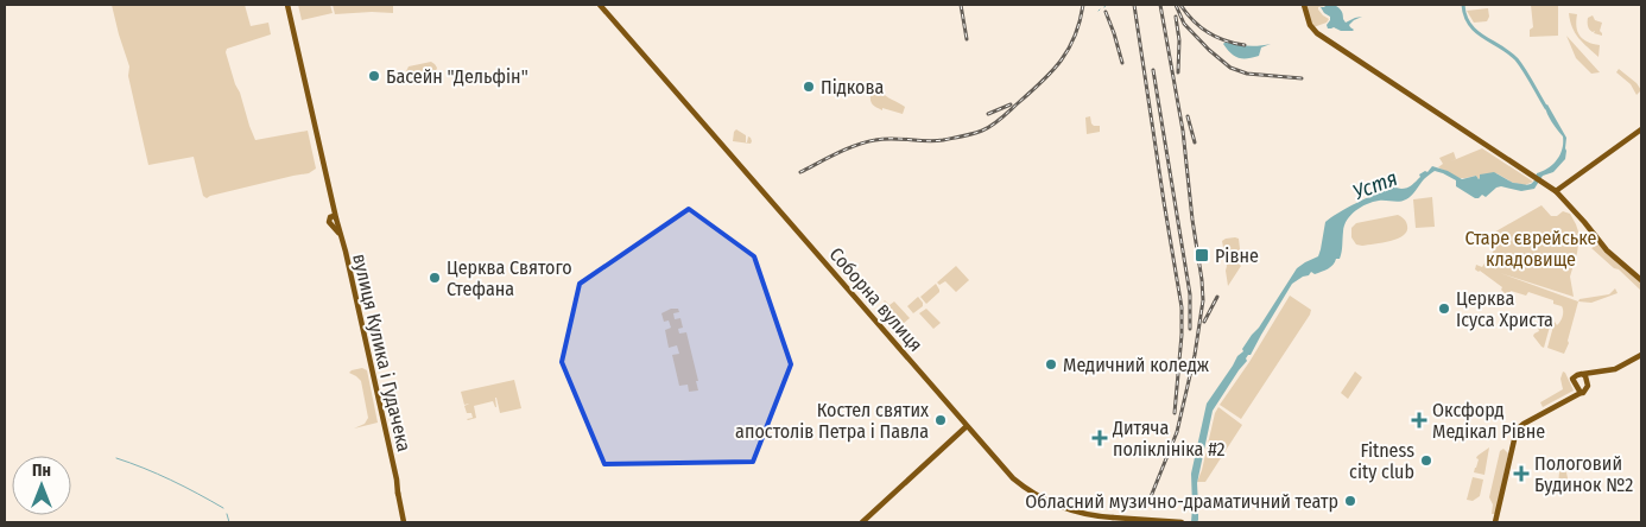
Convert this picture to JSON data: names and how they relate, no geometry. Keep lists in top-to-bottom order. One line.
{"streets":{"main road":["Соборна вулиця","вулиця Кулика і Гудачека"]},"water":["Устя"],"parks":["Старе єврейське кладовище"],"places":{"other":["Басейн \"Дельфін\"","Підкова","Церква Святого Стефана","Церква Ісуса Христа","Медичний коледж","Костел святих апостолів Петра і Павла","Fitness city club","Обласний музично-драматичний театр"],"transit":["Рівне"],"health":["Оксфорд Медікал Рівне","Дитяча поліклініка #2","Пологовий Будинок №2"]},"north":"top"}
